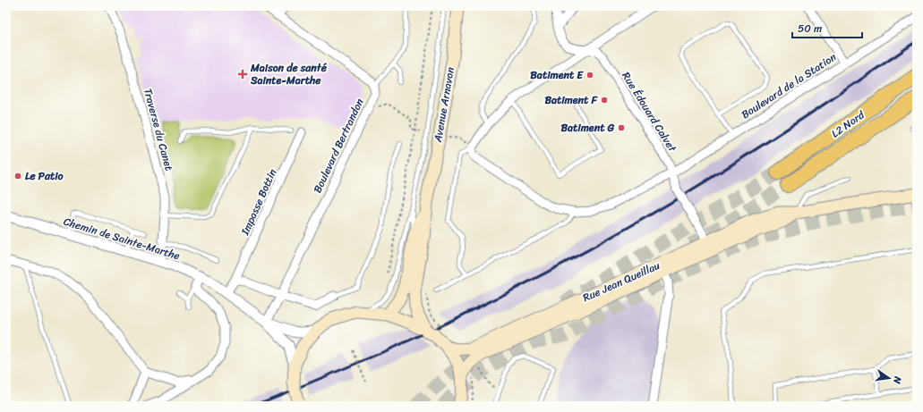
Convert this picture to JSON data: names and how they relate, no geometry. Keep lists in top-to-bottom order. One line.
{"streets":{"highway":["L2 Nord"],"main road":["Avenue Arnavon","Rue Jean Queillau"],"street":["Boulevard de la Station","Rue Édouard Calvet","Traverse du Canet","Boulevard Bertrandon","Impasse Bottin","Chemin de Sainte-Marthe"]},"crossings":[["Boulevard de la Station","Rue Édouard Calvet"],["Avenue Arnavon","Rue Jean Queillau"],["Rue Édouard Calvet","Rue Jean Queillau"],["Traverse du Canet","Chemin de Sainte-Marthe"],["Boulevard Bertrandon","Chemin de Sainte-Marthe"]],"places":{"health":["Maison de santé Sainte-Marthe"],"other":["Batiment E","Batiment F","Batiment G","Le Patio"]},"scale_bar":"50 m","north":"right"}
